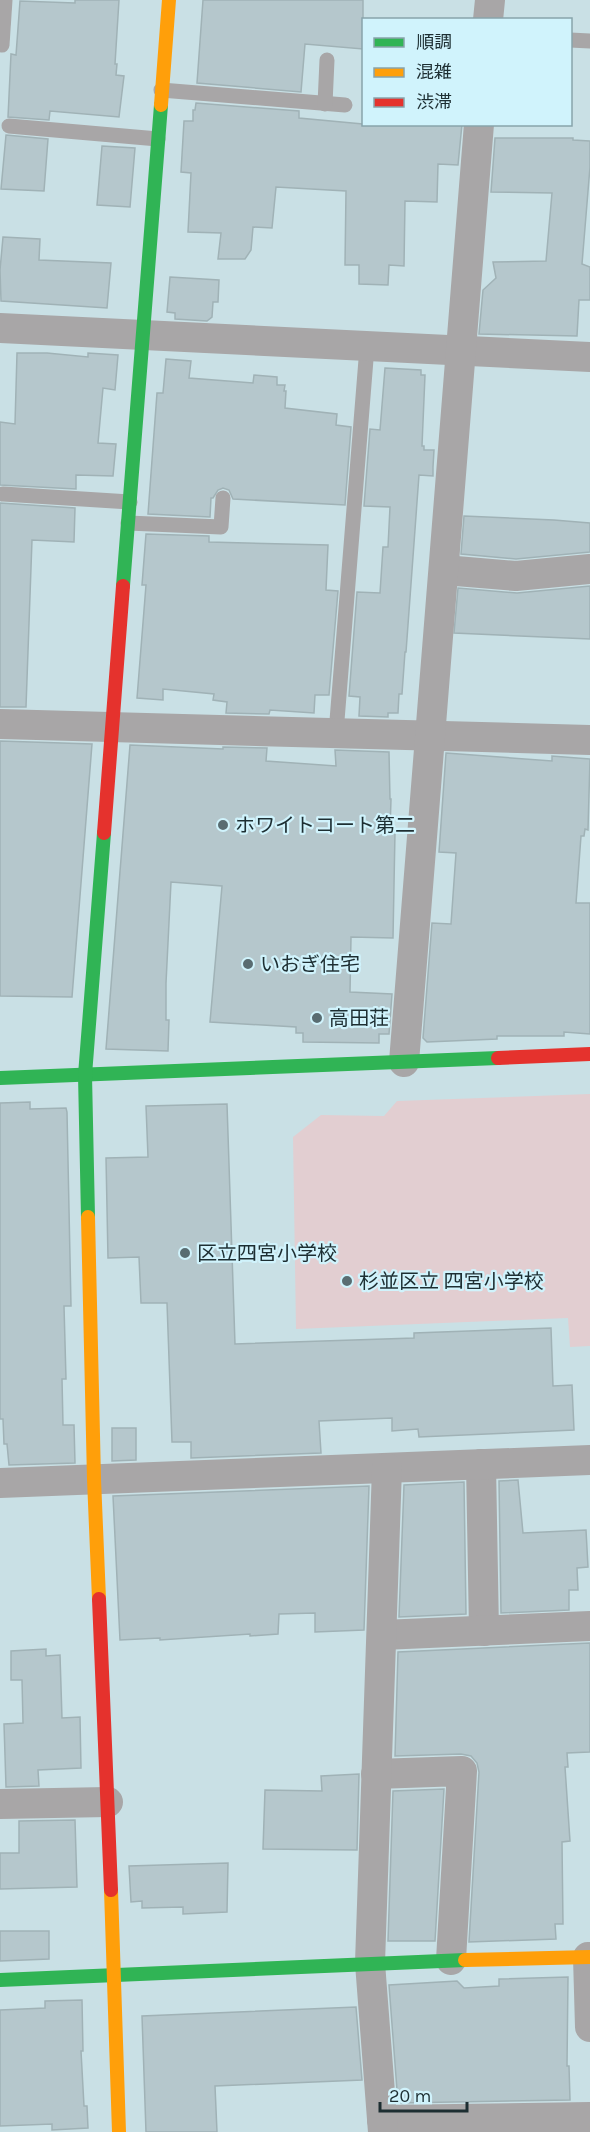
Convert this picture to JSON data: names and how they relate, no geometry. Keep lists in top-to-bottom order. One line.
{"places":["ホワイトコート第二","いおぎ住宅","高田荘","区立四宮小学校","杉並区立 四宮小学校"],"legend":["順調","混雑","渋滞"],"scale_bar":"20 m"}
